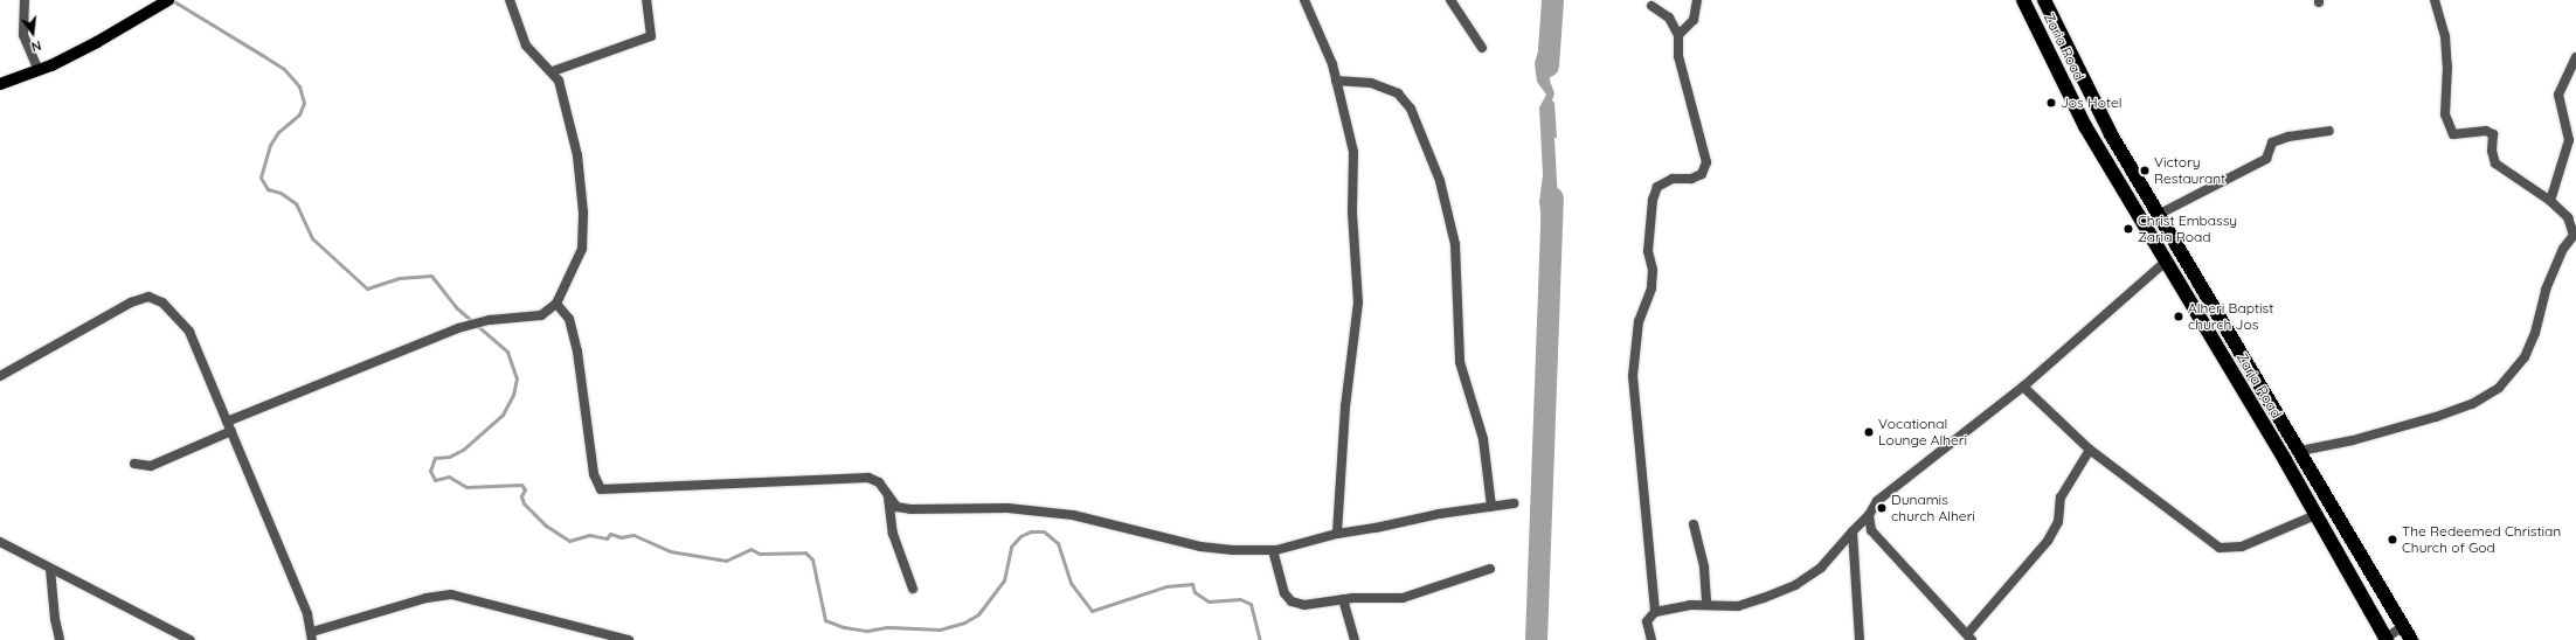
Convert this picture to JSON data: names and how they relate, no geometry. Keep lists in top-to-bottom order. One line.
{"streets":{"highway":["Zaria Road"]},"places":["Jos Hotel","Victory Restaurant","Christ Embassy Zaria Road","Alheri Baptist church Jos","Vocational Lounge Alheri","Dunamis church Alheri","The Redeemed Christian Church of God"],"north":"bottom"}
